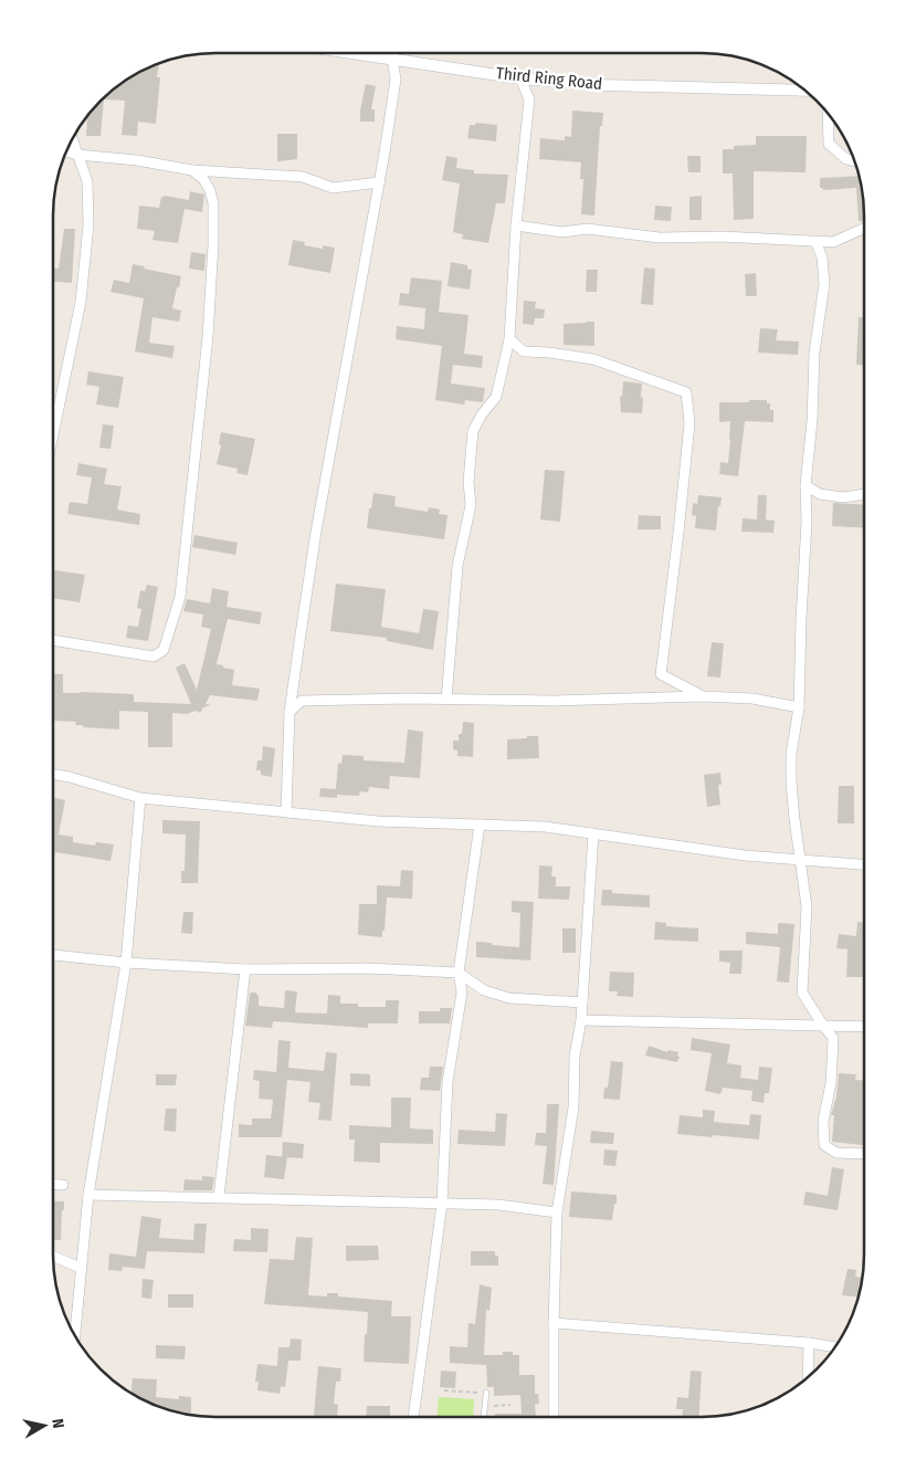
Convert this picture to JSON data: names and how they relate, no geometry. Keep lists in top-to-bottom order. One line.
{"streets":{"street":["Third Ring Road"]},"north":"right"}
